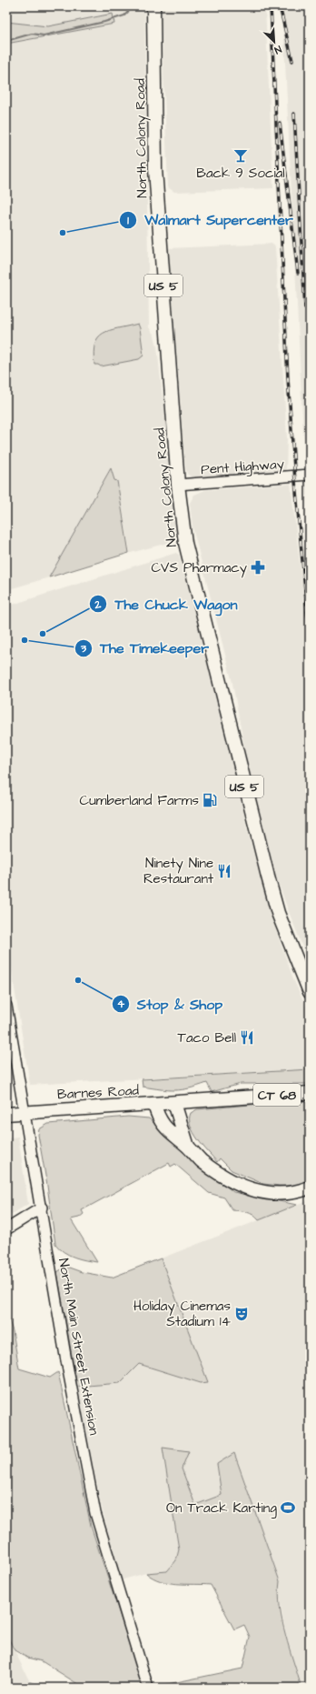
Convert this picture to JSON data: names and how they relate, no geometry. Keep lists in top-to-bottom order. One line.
{"streets":{"main road":["North Colony Road","US 5","Barnes Road","CT 68"],"street":["Pent Highway","North Main Street Extension"]},"crossings":[["North Colony Road","Pent Highway"],["Barnes Road","North Main Street Extension"]],"places":{"bar":["Back 9 Social"],"other":["Walmart Supercenter","The Chuck Wagon","The Timekeeper","Stop & Shop"],"pharmacy":["CVS Pharmacy"],"fuel station":["Cumberland Farms"],"restaurant":["Ninety Nine Restaurant","Taco Bell"],"theatre":["Holiday Cinemas Stadium 14"],"sports":["On Track Karting"]},"north":"bottom right"}
